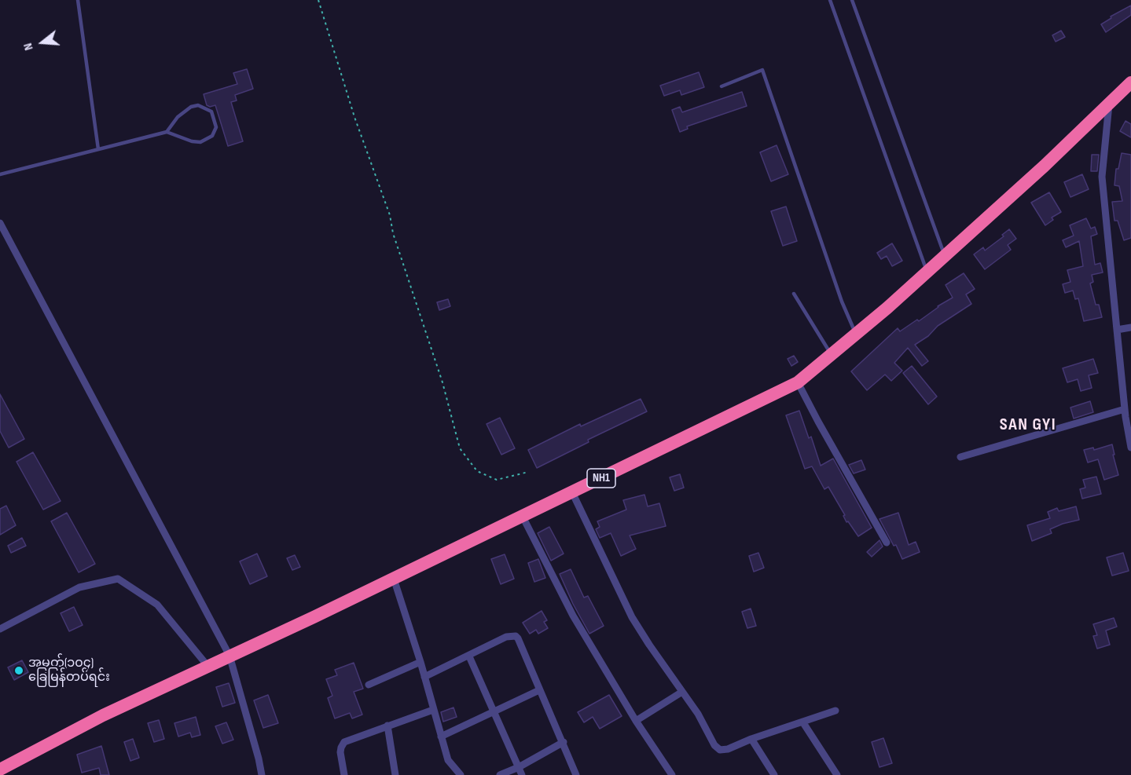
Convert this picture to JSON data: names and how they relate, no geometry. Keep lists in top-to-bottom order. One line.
{"streets":{"highway":["NH1"]},"districts":["SAN GYI"],"places":["အမှတ်(၁၀၄) ခြေမြန်တပ်ရင်း"],"north":"left"}
